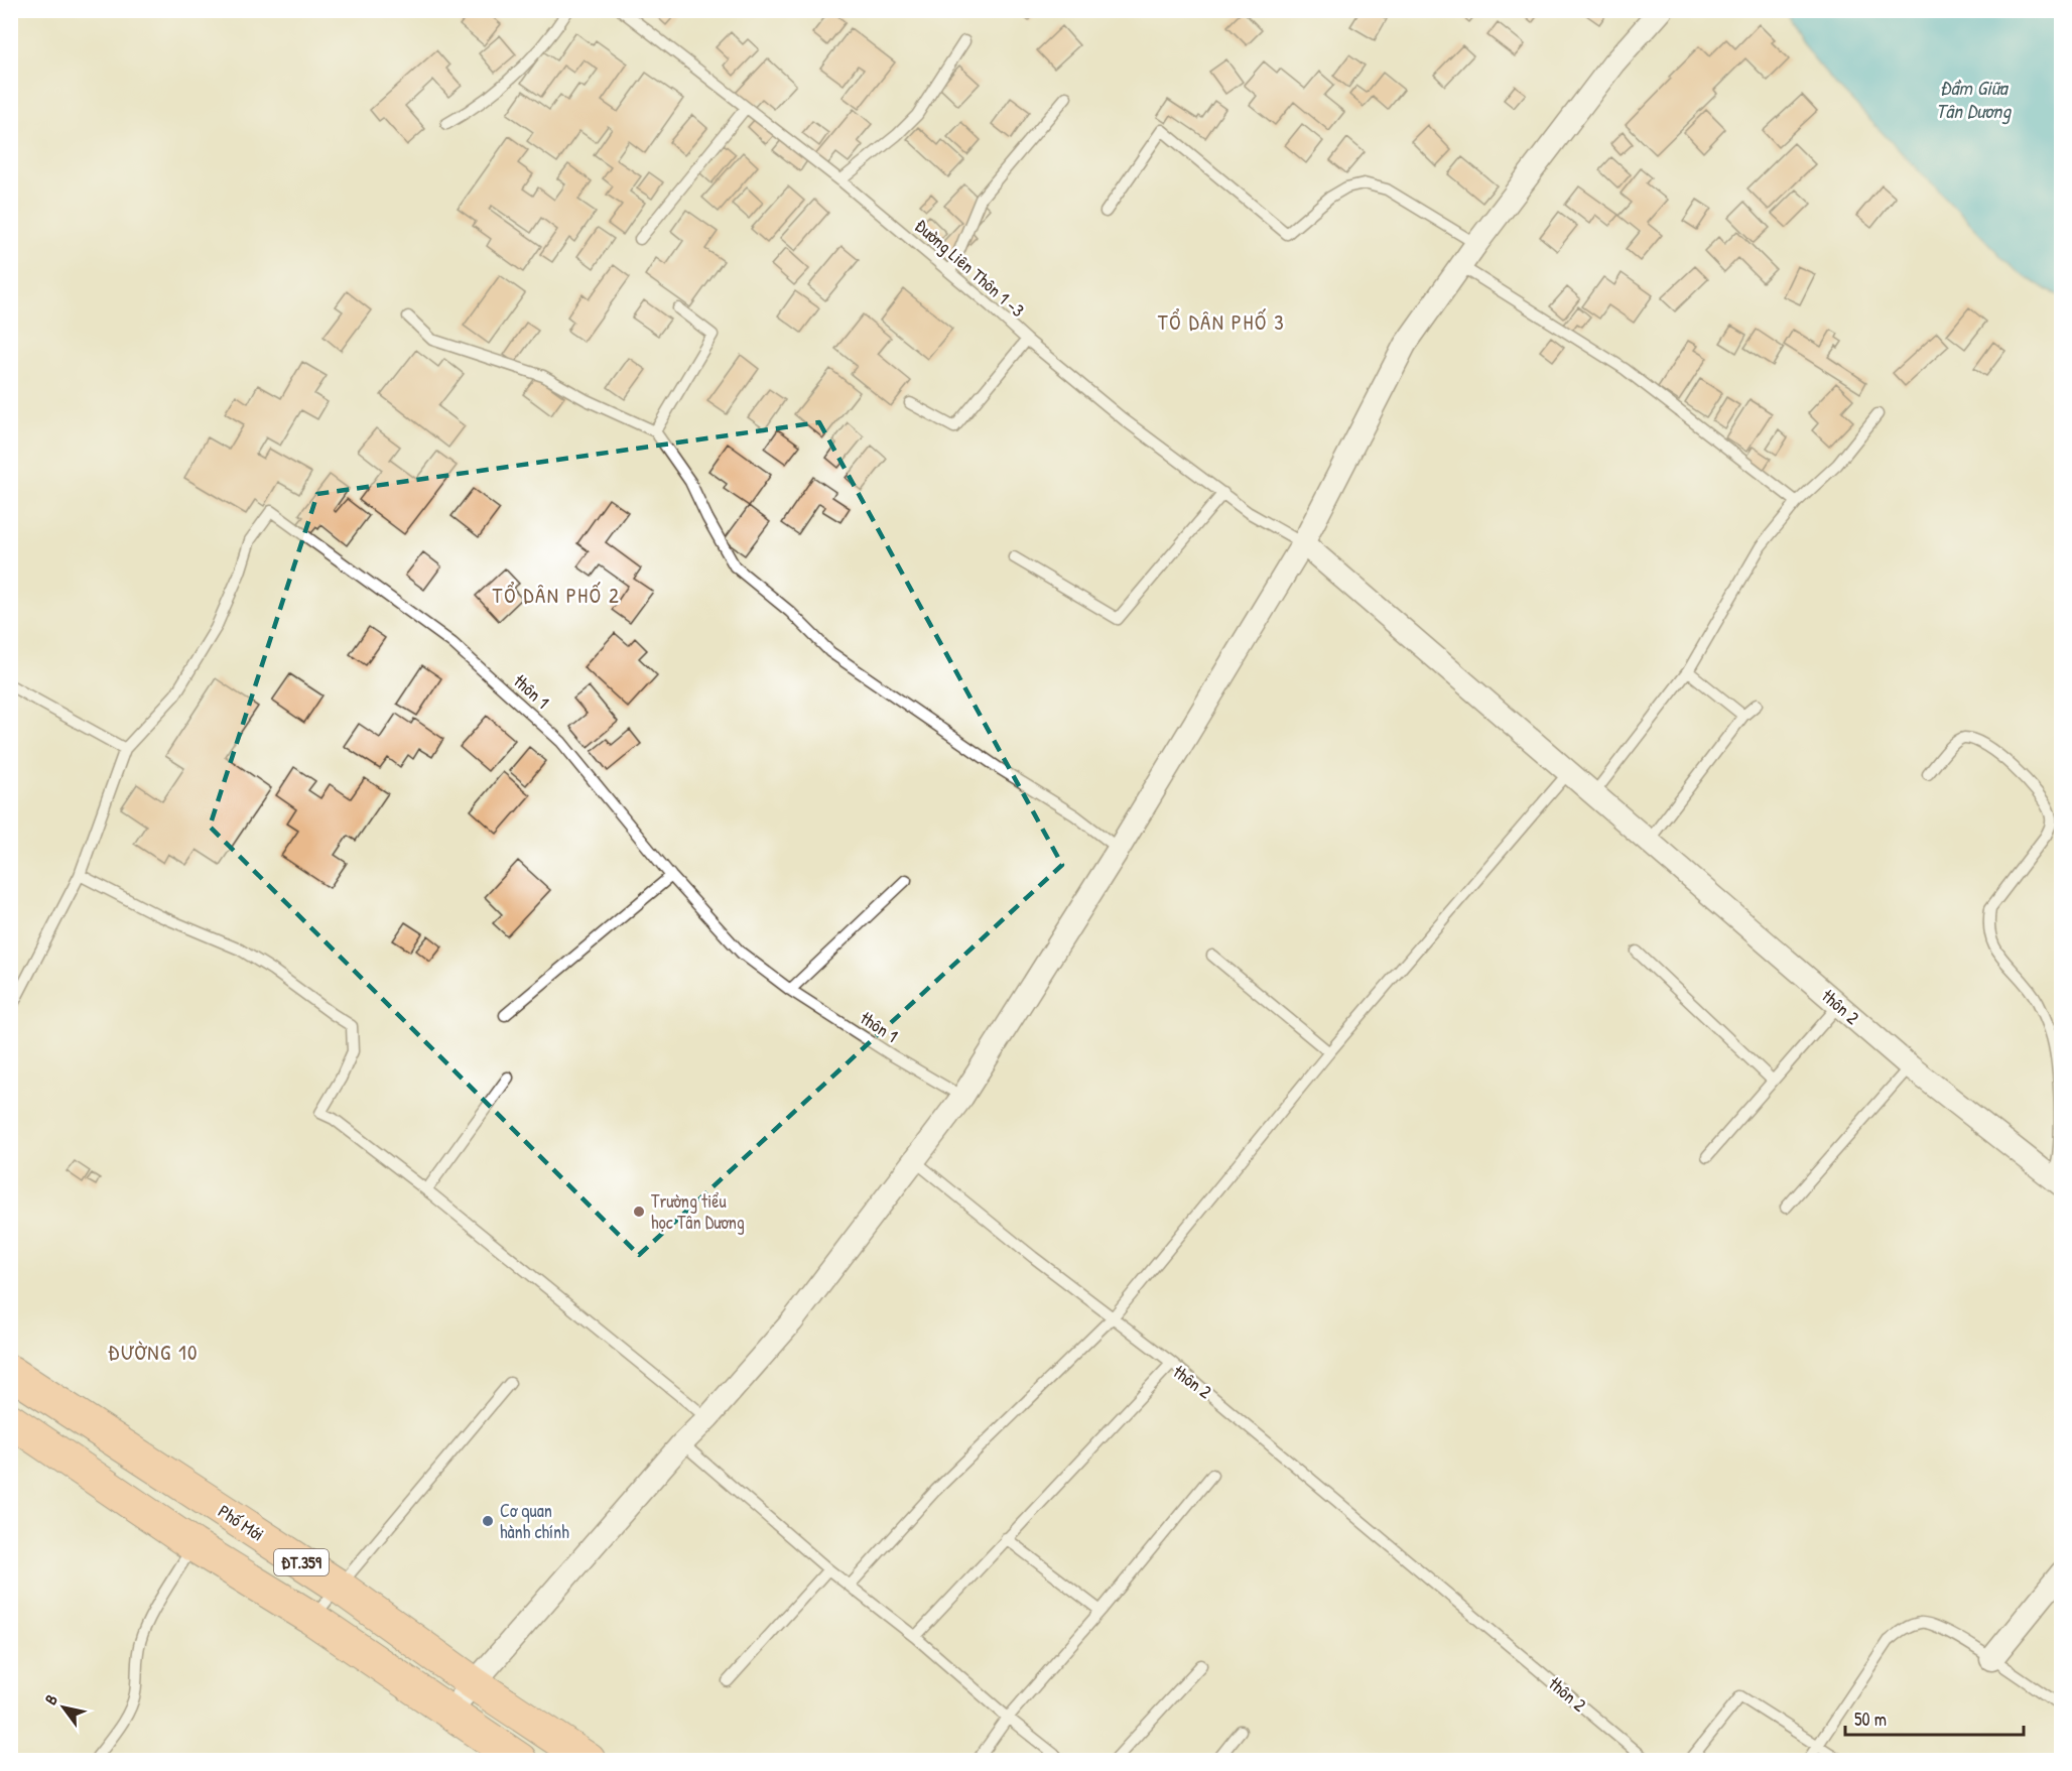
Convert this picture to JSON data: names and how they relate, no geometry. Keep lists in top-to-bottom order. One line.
{"streets":{"main road":["Phố Mới","ĐT.359"],"street":["thôn 2"],"lane":["Đường Liên Thôn 1 -3","thôn 1"]},"crossings":[["Đường Liên Thôn 1 -3","thôn 2"]],"districts":["TỔ DÂN PHỐ 3","TỔ DÂN PHỐ 2","ĐƯỜNG 10"],"water":["Đầm Giữa Tân Dương"],"places":["Trường tiểu học Tân Dương","Cơ quan hành chính"],"scale_bar":"50 m","north":"top left"}
